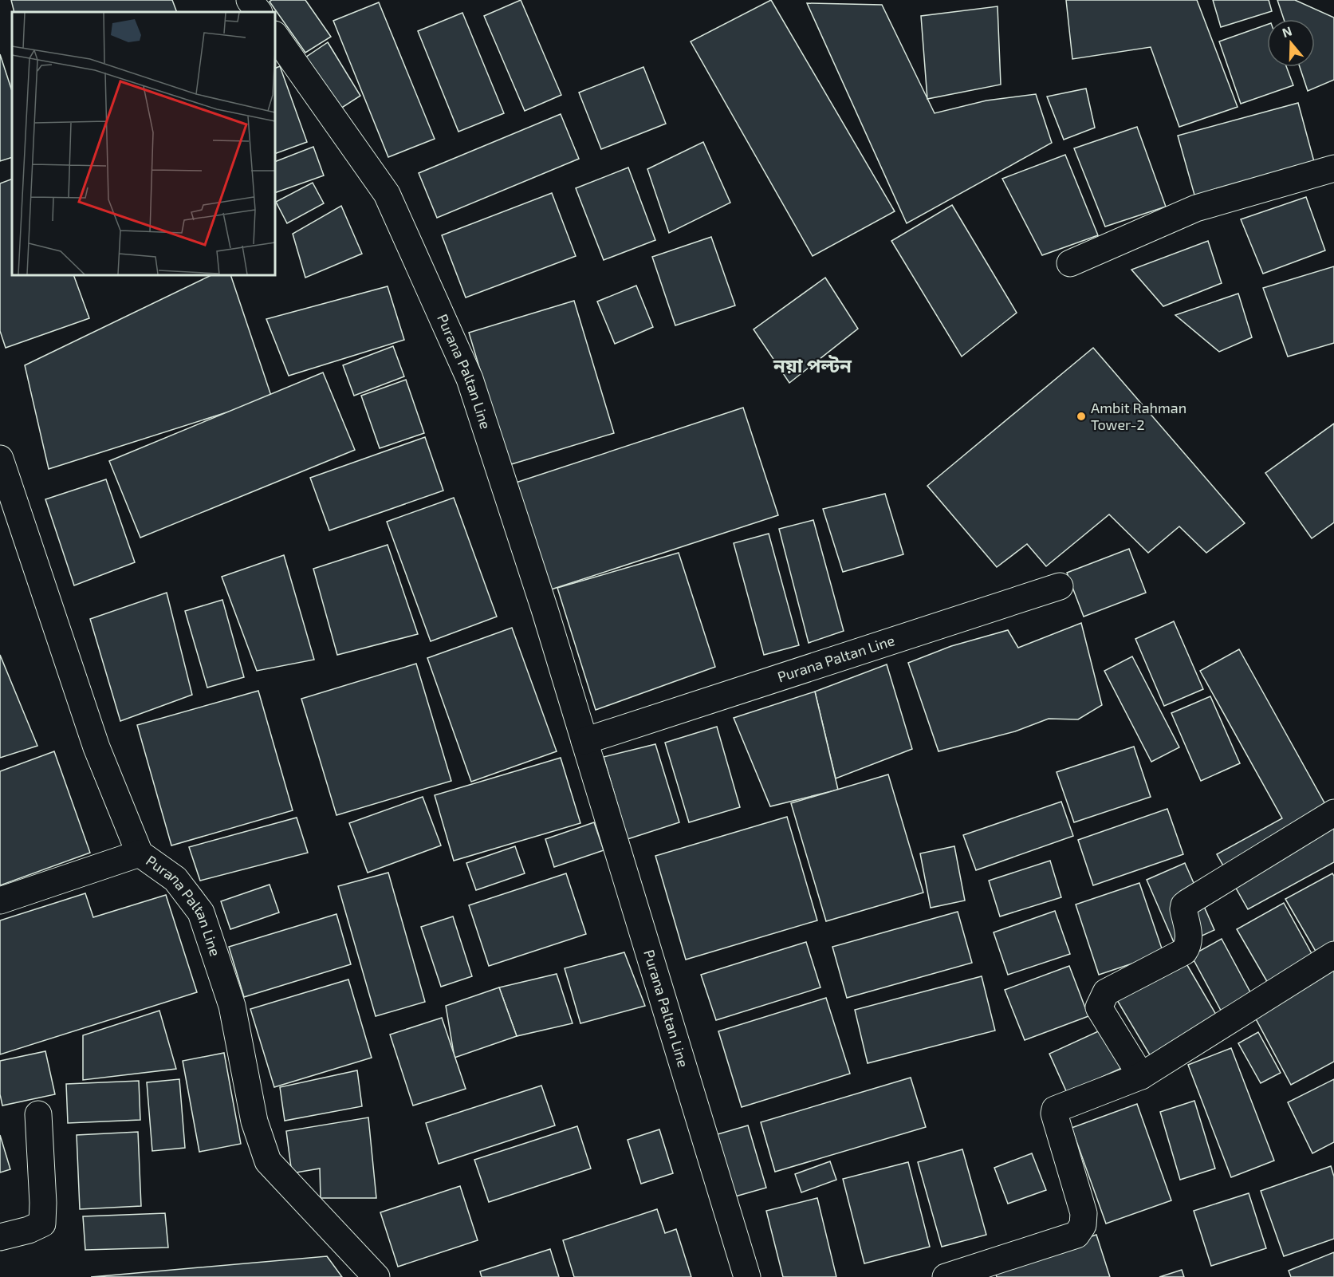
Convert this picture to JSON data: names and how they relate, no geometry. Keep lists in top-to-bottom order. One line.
{"streets":{"street":["Purana Paltan Line"]},"districts":["নয়া পল্টন"],"places":["Ambit Rahman Tower-2"],"north":"top"}
